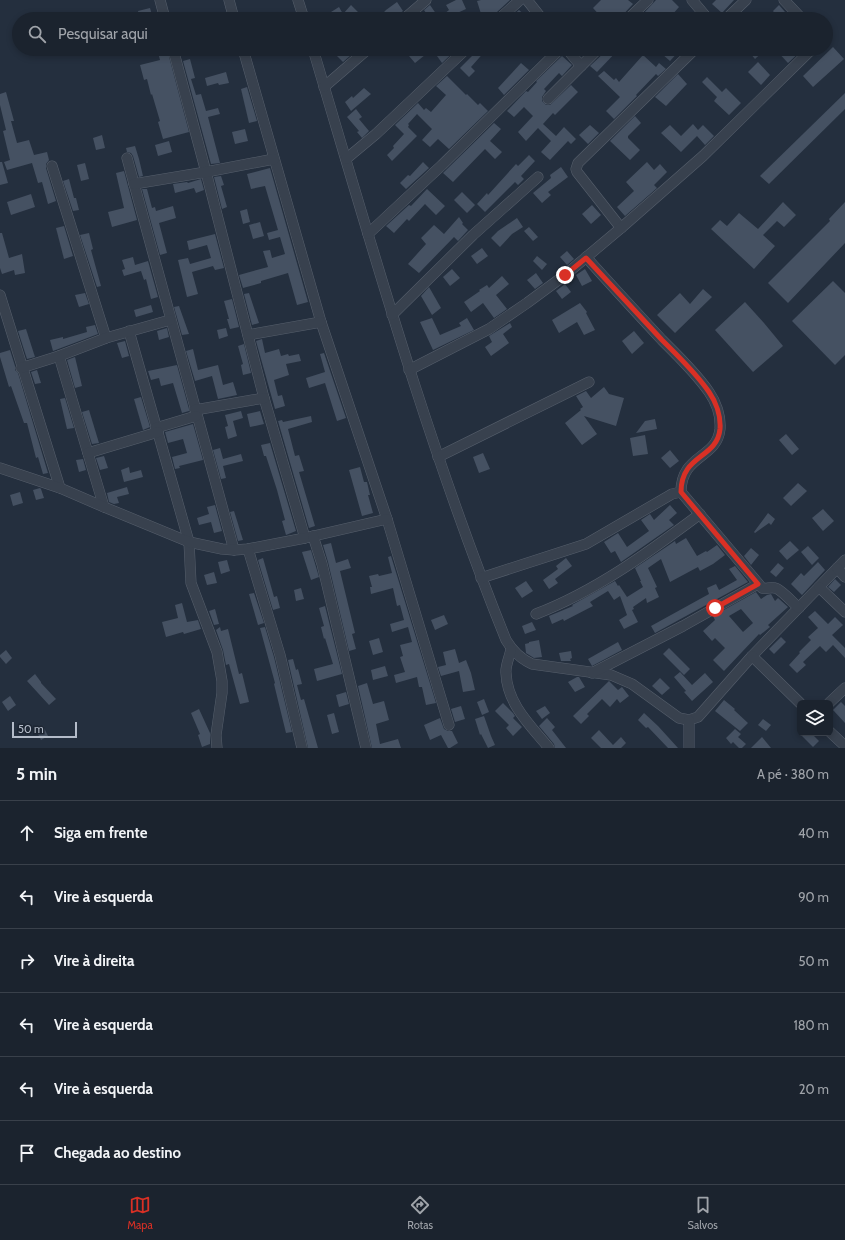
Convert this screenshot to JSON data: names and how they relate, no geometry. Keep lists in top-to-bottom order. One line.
{"scale_bar":"50 m","page":{"search":"Pesquisar aqui","scale":"50 m","heading":["5 min","A pé · 380 m"],"list":[["Siga em frente","40 m"],["Vire à esquerda","90 m"],["Vire à direita","50 m"],["Vire à esquerda","180 m"],["Vire à esquerda","20 m"],"Chegada ao destino"],"nav":["Mapa","Rotas","Salvos"]}}
